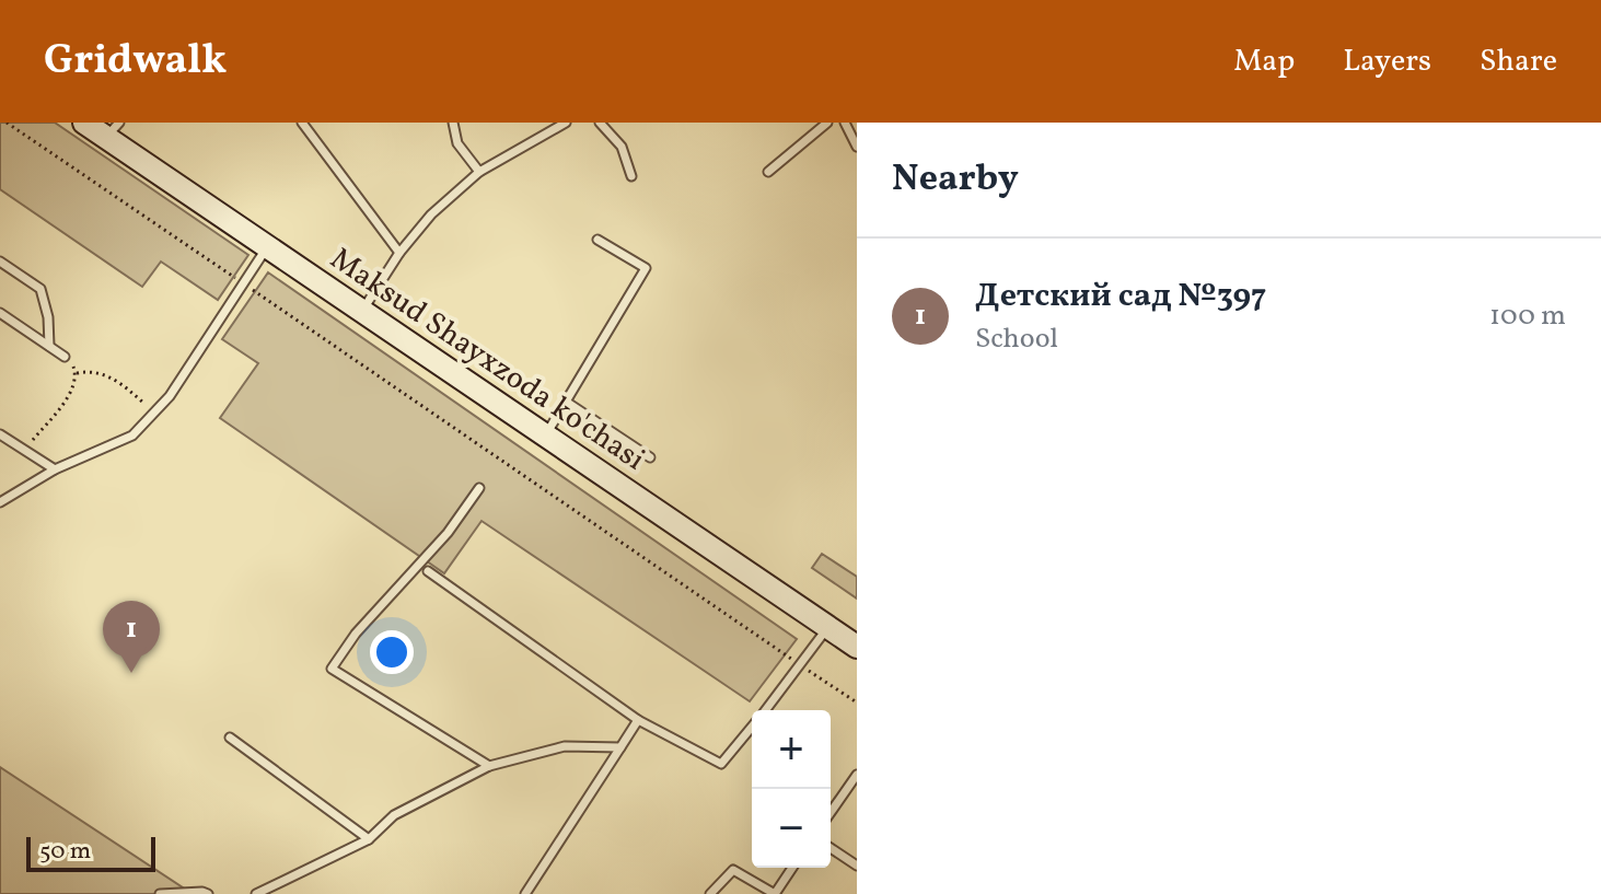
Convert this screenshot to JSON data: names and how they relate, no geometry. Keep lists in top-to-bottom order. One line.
{"streets":{"street":["Maksud Shayxzoda ko'chasi"]},"scale_bar":"50 m","page":{"header":"Gridwalk","nav":["Map","Layers","Share"],"heading":"Nearby","list":[{"mark":"1","name":"Детский сад №397","note":"School","value":"100 m"}],"pins":"1","map_buttons":["+","−"],"scale":"50 m"}}
